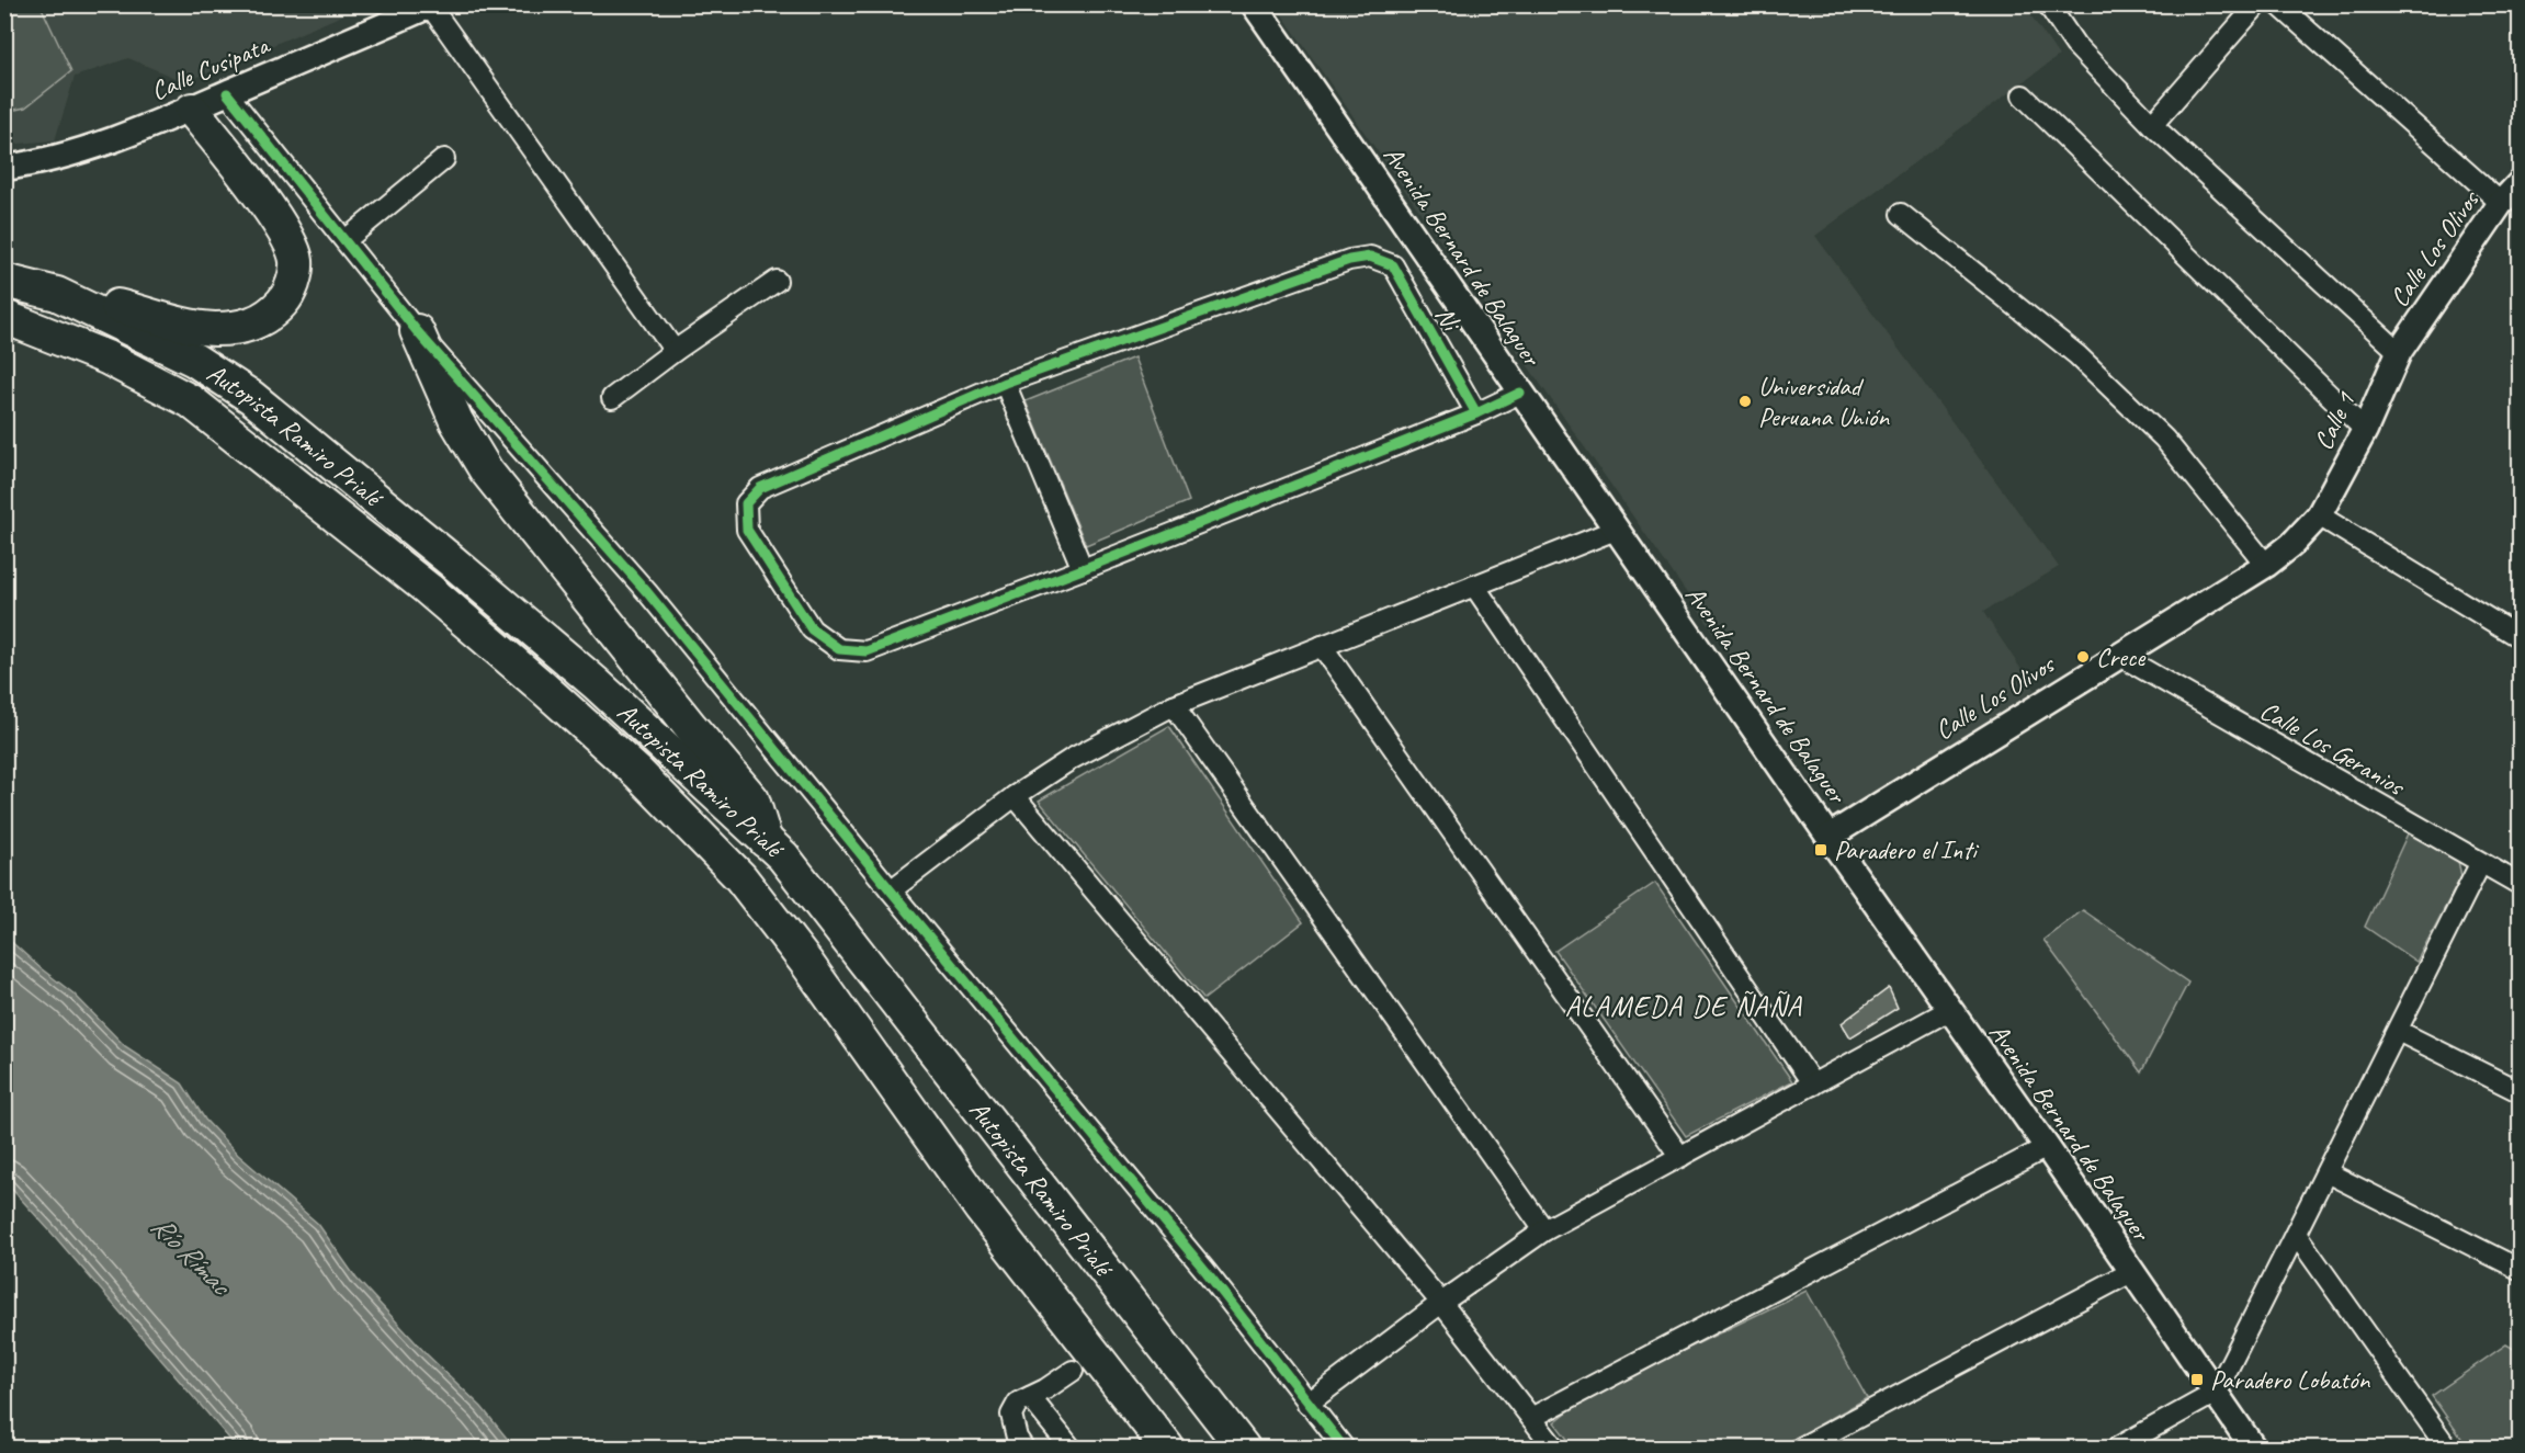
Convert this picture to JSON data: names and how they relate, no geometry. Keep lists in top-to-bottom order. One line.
{"streets":{"highway":["Autopista Ramiro Prialé"],"street":["Calle Cusipata","Calle Los Olivos","Avenida Bernard de Balaguer","Ni","Calle 1","Calle Los Geranios"]},"crossings":[["Calle Los Olivos","Avenida Bernard de Balaguer"],["Calle Los Olivos","Calle 1"],["Calle Los Olivos","Calle Los Geranios"]],"districts":["ALAMEDA DE ÑAÑA"],"water":["Río Rímac"],"places":{"other":["Universidad Peruana Unión","Crece"],"transit":["Paradero el Inti","Paradero Lobatón"]}}
